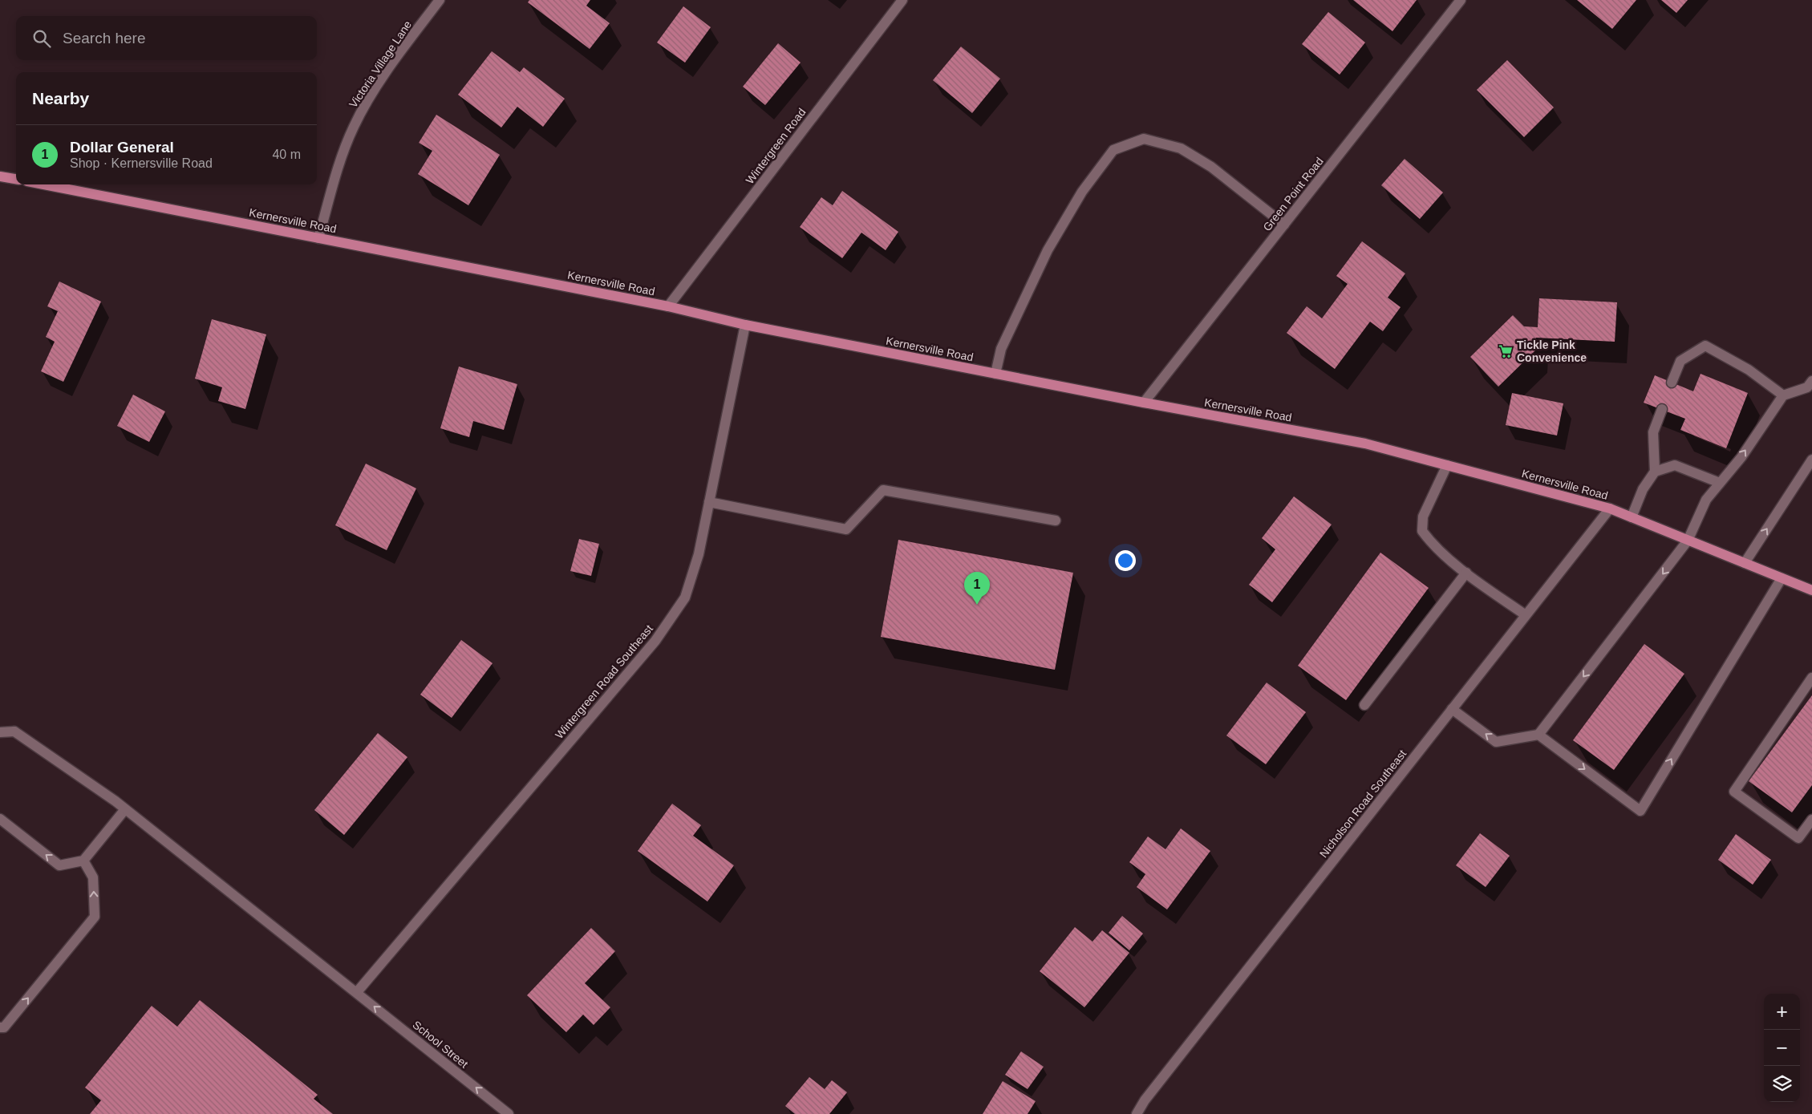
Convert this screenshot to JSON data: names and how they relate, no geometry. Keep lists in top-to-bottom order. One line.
{"streets":{"main road":["Kernersville Road"],"street":["Victoria Village Lane","Wintergreen Road","Green Point Road","Wintergreen Road Southeast","Nicholson Road Southeast","School Street"]},"crossings":[["Victoria Village Lane","Kernersville Road"],["Wintergreen Road","Kernersville Road"],["Green Point Road","Kernersville Road"],["Kernersville Road","Wintergreen Road Southeast"],["Kernersville Road","Nicholson Road Southeast"],["Wintergreen Road Southeast","School Street"]],"places":{"supermarket":["Tickle Pink Convenience"]},"page":{"search":"Search here","heading":"Nearby","list":[{"mark":"1","name":"Dollar General","note":"Shop · Kernersville Road","value":"40 m"}],"pins":"1","map_buttons":["+","−"]}}
